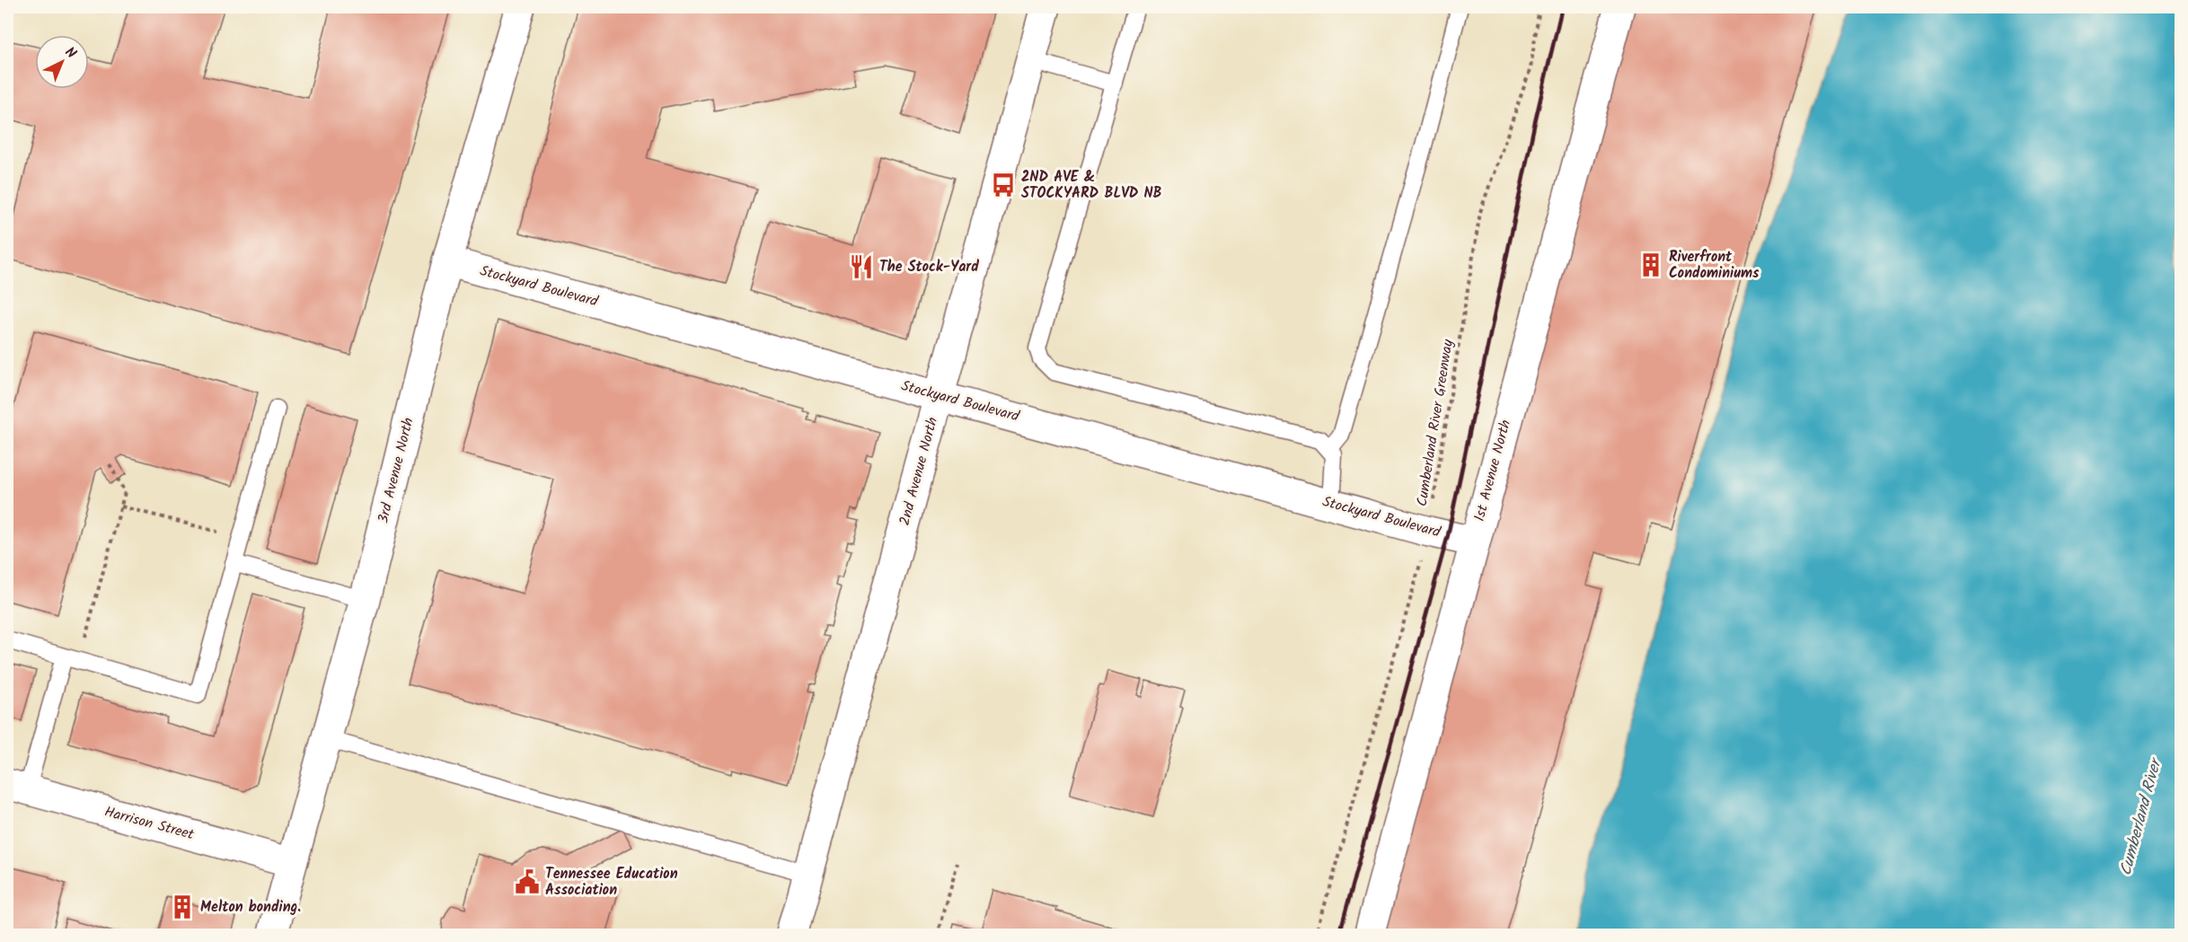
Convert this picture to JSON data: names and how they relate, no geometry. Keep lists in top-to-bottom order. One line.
{"streets":{"street":["Stockyard Boulevard","3rd Avenue North","1st Avenue North","2nd Avenue North","Harrison Street"],"path":["Cumberland River Greenway"]},"crossings":[["Stockyard Boulevard","Cumberland River Greenway"],["Stockyard Boulevard","3rd Avenue North"],["Stockyard Boulevard","1st Avenue North"],["Stockyard Boulevard","2nd Avenue North"],["3rd Avenue North","Harrison Street"]],"water":["Cumberland River"],"places":{"bus stop":["2ND AVE & STOCKYARD BLVD NB"],"building":["Riverfront Condominiums","Melton bonding."],"restaurant":["The Stock-Yard"],"public building":["Tennessee Education Association"]},"north":"top right"}
